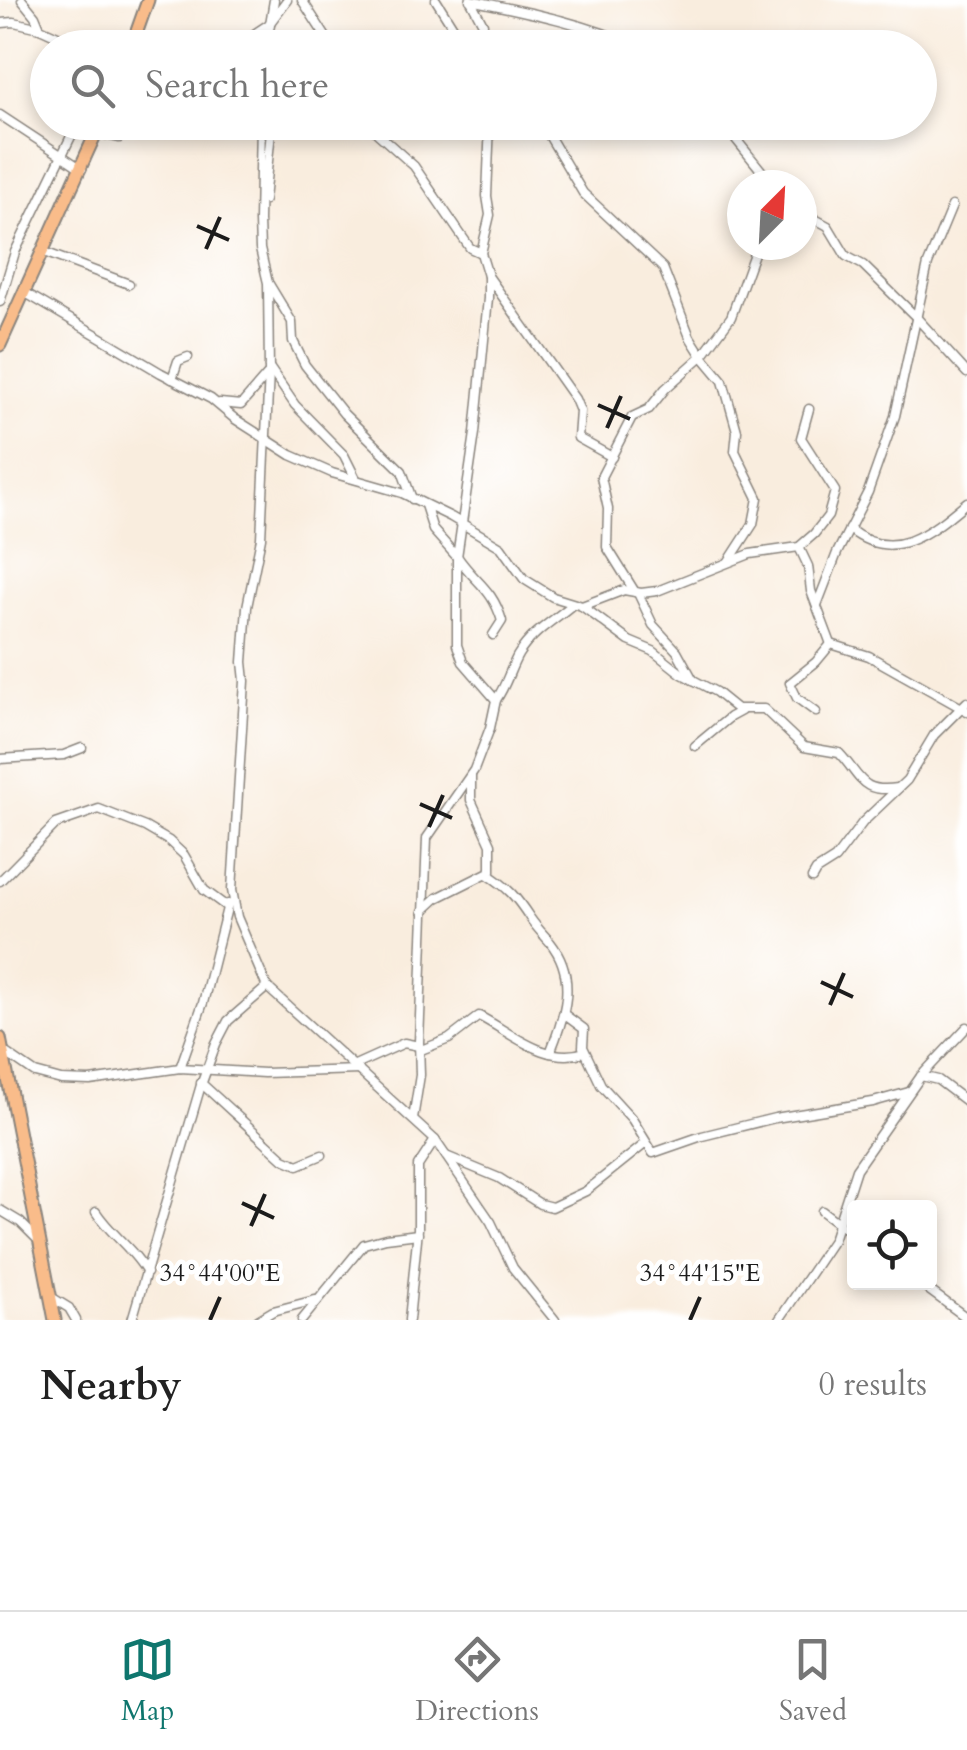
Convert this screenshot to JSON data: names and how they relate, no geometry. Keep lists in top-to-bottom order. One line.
{"north":"top right","page":{"search":"Search here","heading":["Nearby","0 results"],"nav":["Map","Directions","Saved"]},"coordinates":["34°44'00\"E","34°44'15\"E"]}
